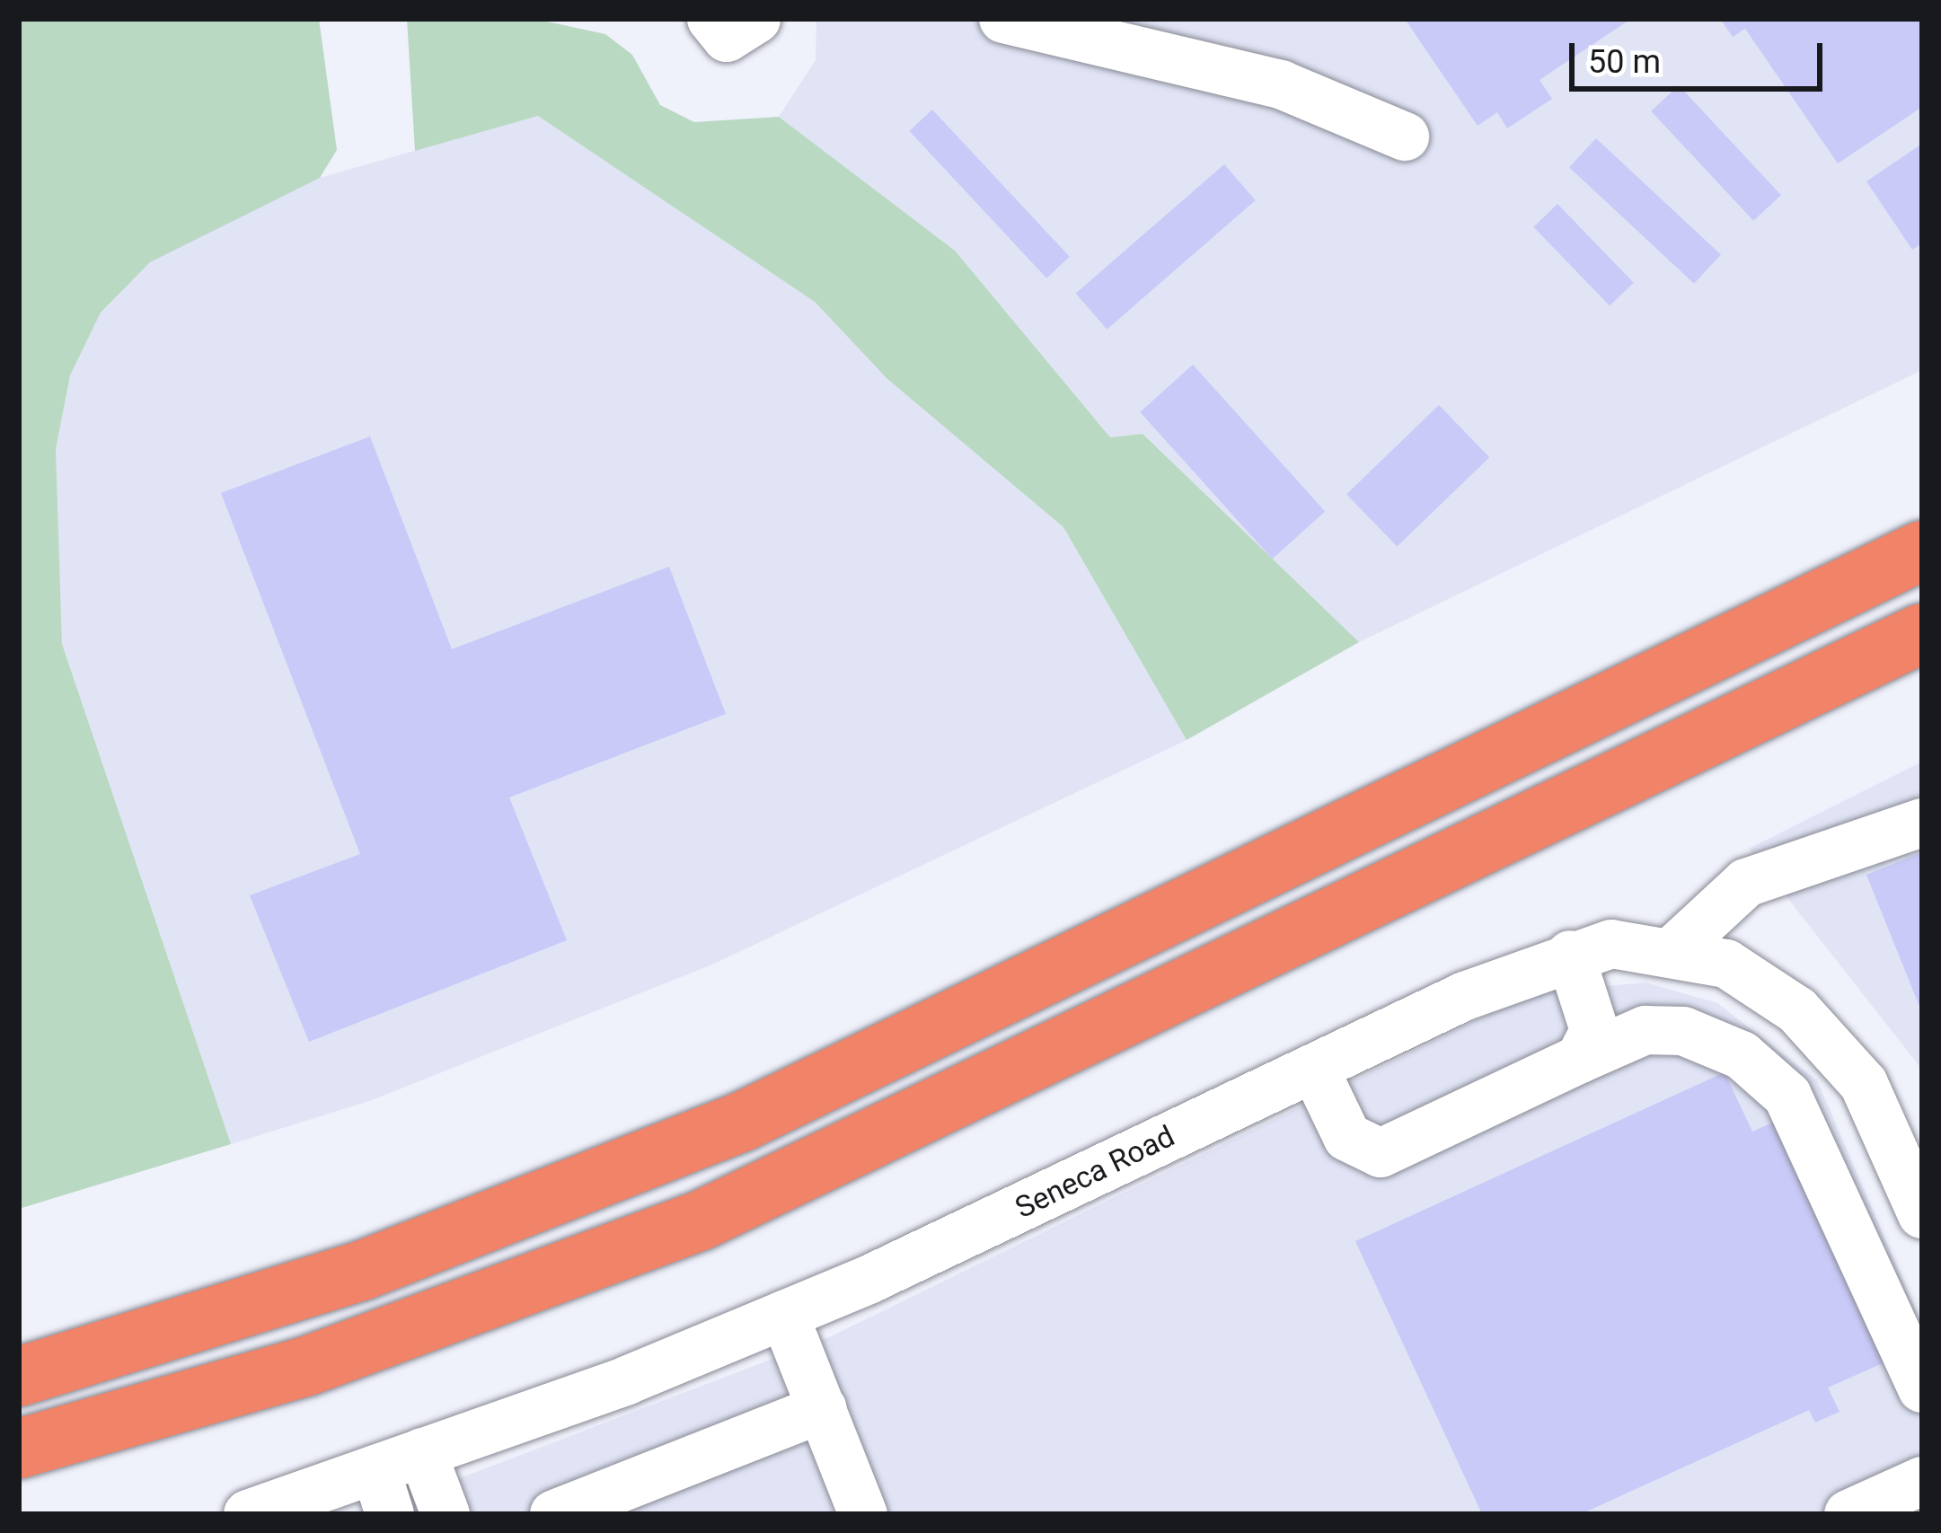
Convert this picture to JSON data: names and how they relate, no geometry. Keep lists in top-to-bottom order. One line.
{"streets":{"street":["Seneca Road"]},"scale_bar":"50 m"}
